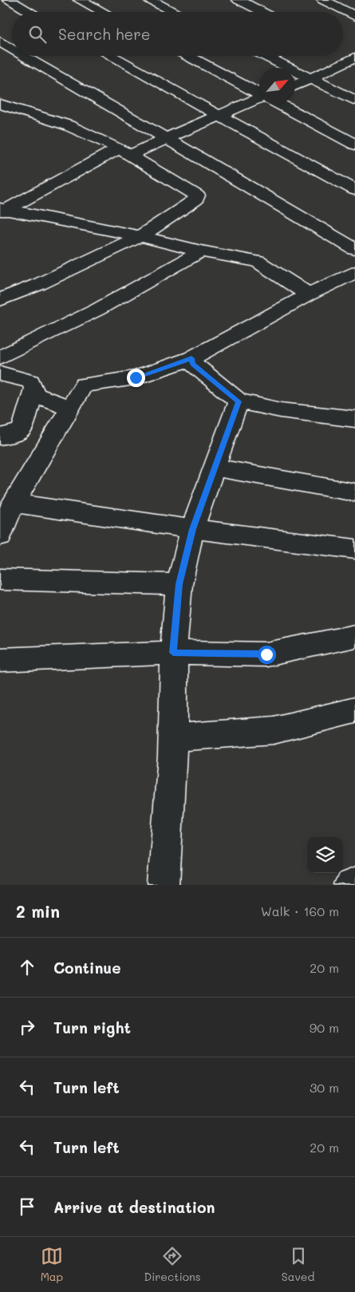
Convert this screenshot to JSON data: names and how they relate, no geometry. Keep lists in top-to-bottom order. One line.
{"north":"top right","page":{"search":"Search here","heading":["2 min","Walk · 160 m"],"list":[["Continue","20 m"],["Turn right","90 m"],["Turn left","30 m"],["Turn left","20 m"],"Arrive at destination"],"nav":["Map","Directions","Saved"]}}
